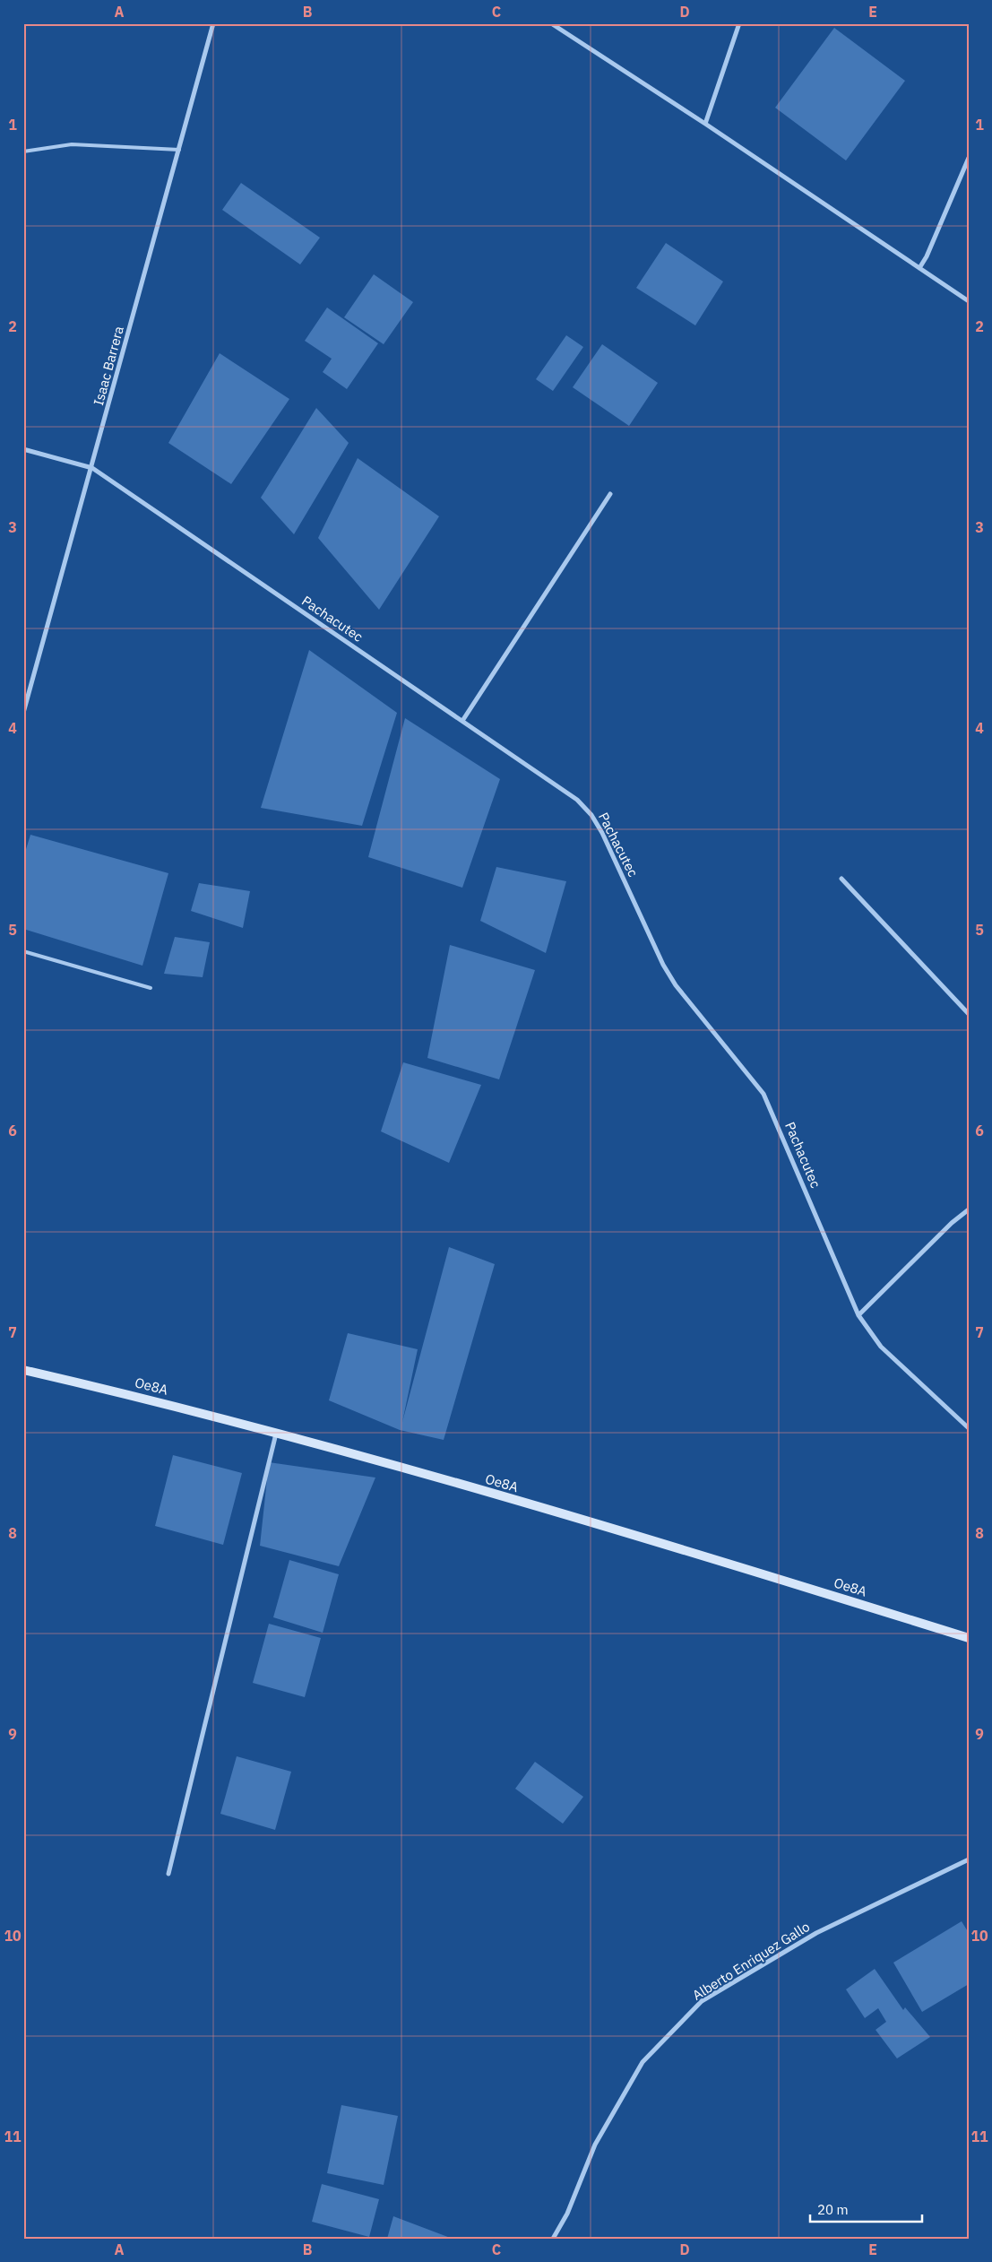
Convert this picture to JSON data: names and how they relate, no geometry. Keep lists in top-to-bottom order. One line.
{"streets":{"street":["Isaac Barrera","Pachacutec","Oe8A","Alberto Enriquez Gallo"]},"crossings":[["Isaac Barrera","Pachacutec"]],"scale_bar":"20 m","grid":{"columns":["A","B","C","D","E"],"rows":["1","2","3","4","5","6","7","8","9","10","11"]}}
